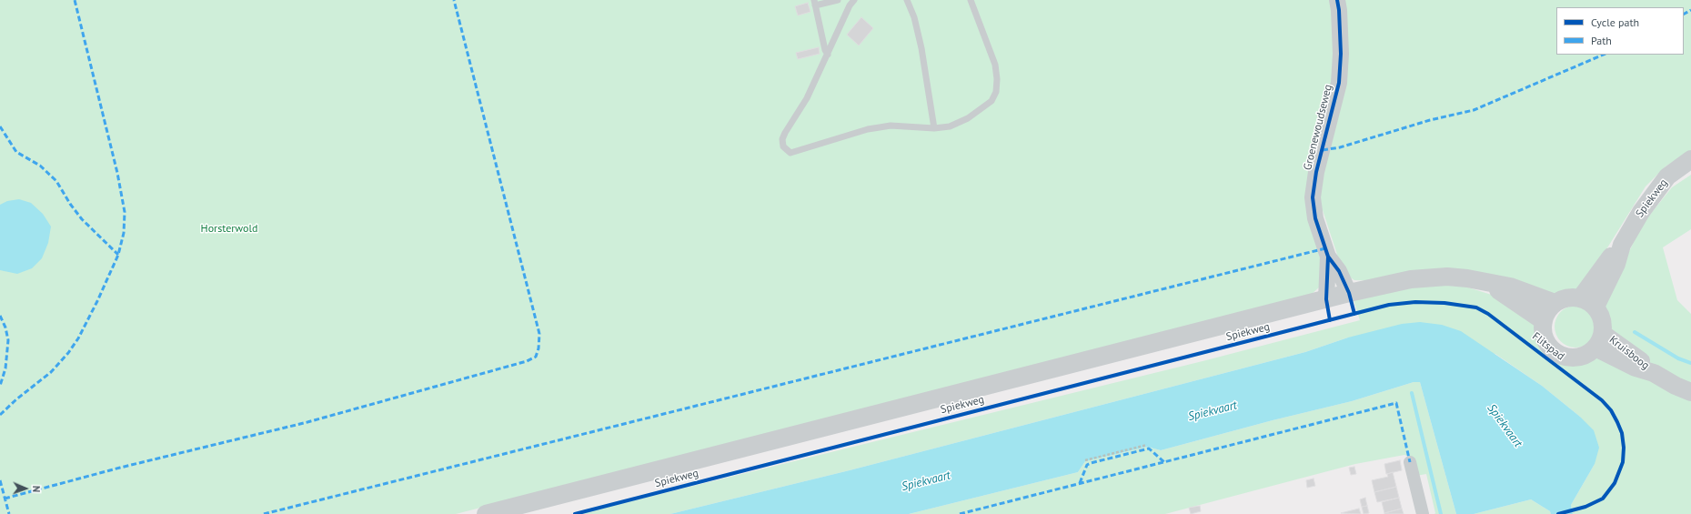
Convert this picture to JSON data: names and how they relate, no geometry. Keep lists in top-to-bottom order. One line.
{"streets":{"main road":["Spiekweg","Kruisboog"],"street":["Groenewoudseweg"],"cycle path":["Flitspad"]},"crossings":[["Groenewoudseweg","Spiekweg"],["Spiekweg","Kruisboog"]],"water":["Spiekvaart"],"parks":["Horsterwold"],"legend":["Cycle path","Path"],"north":"right"}
